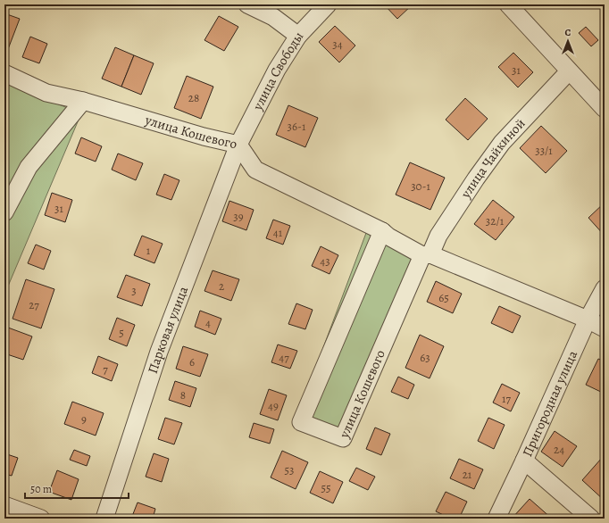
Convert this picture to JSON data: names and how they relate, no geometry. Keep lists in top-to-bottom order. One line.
{"streets":{"street":["улица Свободы","улица Кошевого","улица Чайкиной","Парковая улица","Пригородная улица"]},"crossings":[["улица Свободы","улица Кошевого"],["улица Свободы","Парковая улица"],["улица Кошевого","улица Чайкиной"],["улица Кошевого","Парковая улица"],["улица Кошевого","Пригородная улица"]],"house_numbers":["34","31","28","36-1","33/1","30-1","31","39","32/1","41","1","43","2","3","65","27","4","5","47","63","6","7","8","17","49","9","24","53","21","55"],"scale_bar":"50 m","north":"top"}
